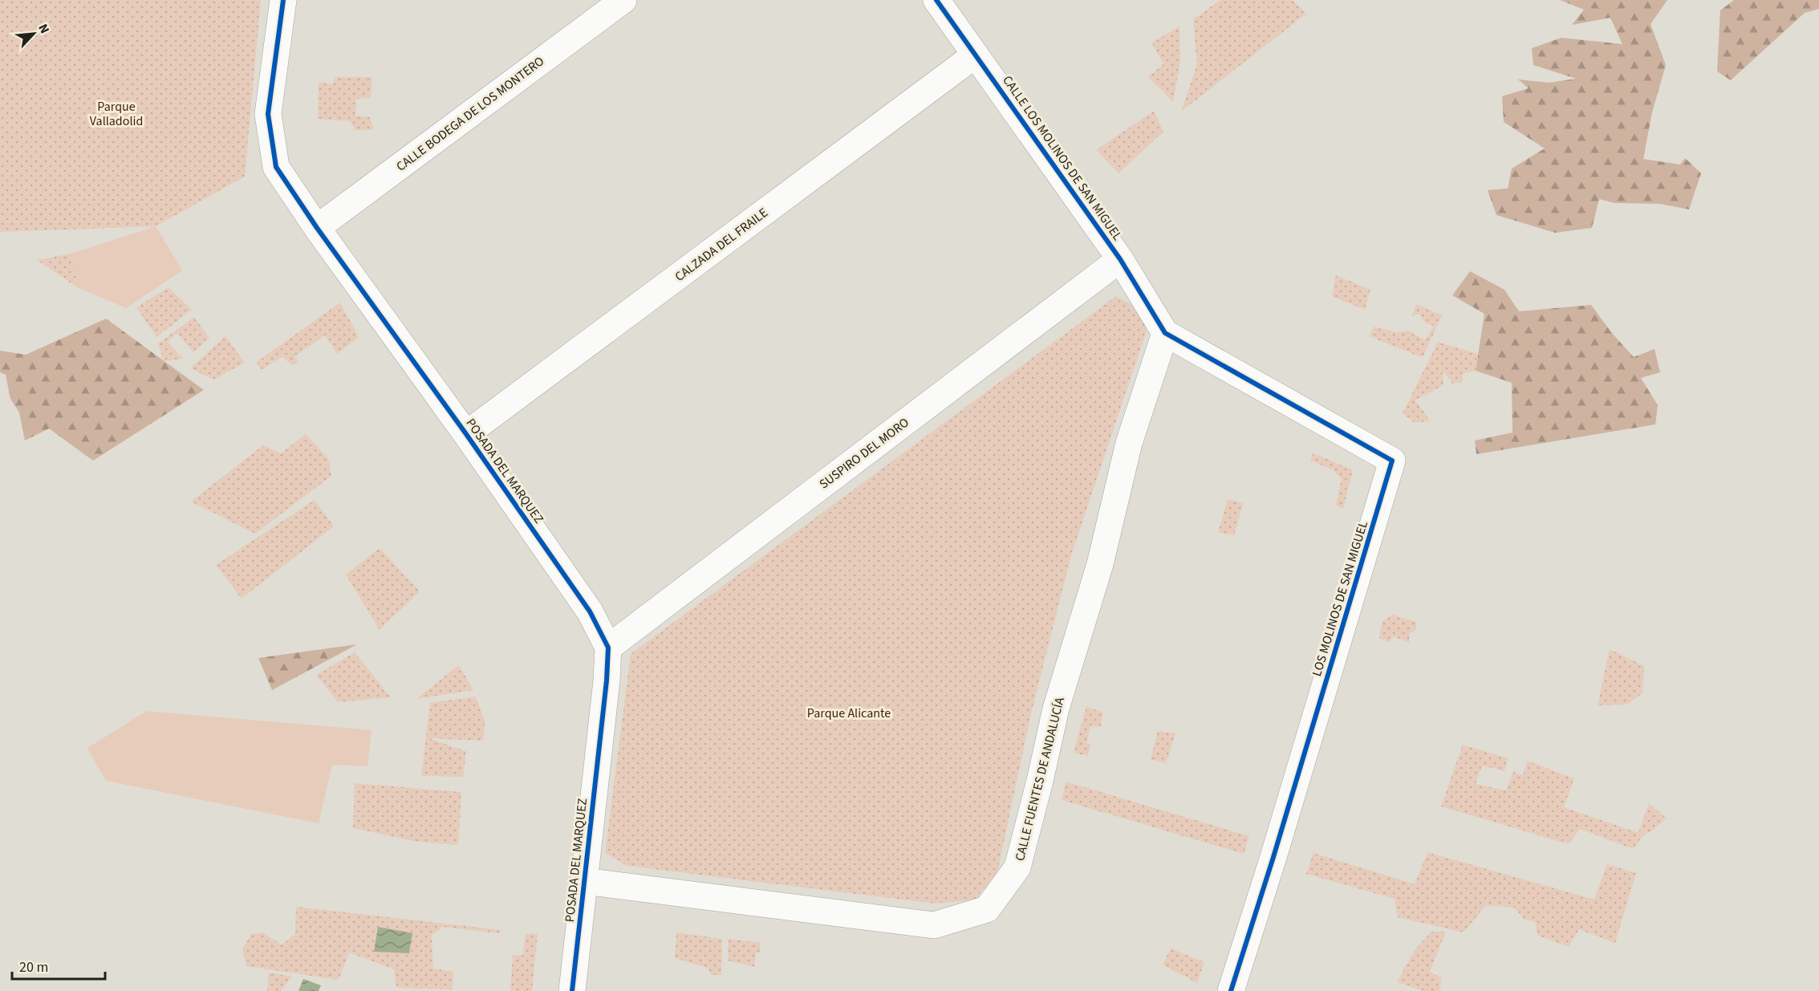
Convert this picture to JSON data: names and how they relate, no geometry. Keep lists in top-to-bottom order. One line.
{"streets":{"street":["CALLE BODEGA DE LOS MONTERO","CALLE LOS MOLINOS DE SAN MIGUEL","CALZADA DEL FRAILE","SUSPIRO DEL MORO","POSADA DEL MARQUEZ","LOS MOLINOS DE SAN MIGUEL","CALLE FUENTES DE ANDALUCÍA"]},"crossings":[["CALLE BODEGA DE LOS MONTERO","POSADA DEL MARQUEZ"],["CALLE LOS MOLINOS DE SAN MIGUEL","CALZADA DEL FRAILE"],["CALLE LOS MOLINOS DE SAN MIGUEL","SUSPIRO DEL MORO"],["CALLE LOS MOLINOS DE SAN MIGUEL","LOS MOLINOS DE SAN MIGUEL"],["CALLE LOS MOLINOS DE SAN MIGUEL","CALLE FUENTES DE ANDALUCÍA"],["CALZADA DEL FRAILE","POSADA DEL MARQUEZ"],["SUSPIRO DEL MORO","POSADA DEL MARQUEZ"],["POSADA DEL MARQUEZ","CALLE FUENTES DE ANDALUCÍA"],["LOS MOLINOS DE SAN MIGUEL","CALLE FUENTES DE ANDALUCÍA"]],"parks":["Parque Valladolid","Parque Alicante"],"scale_bar":"20 m","north":"top right"}
